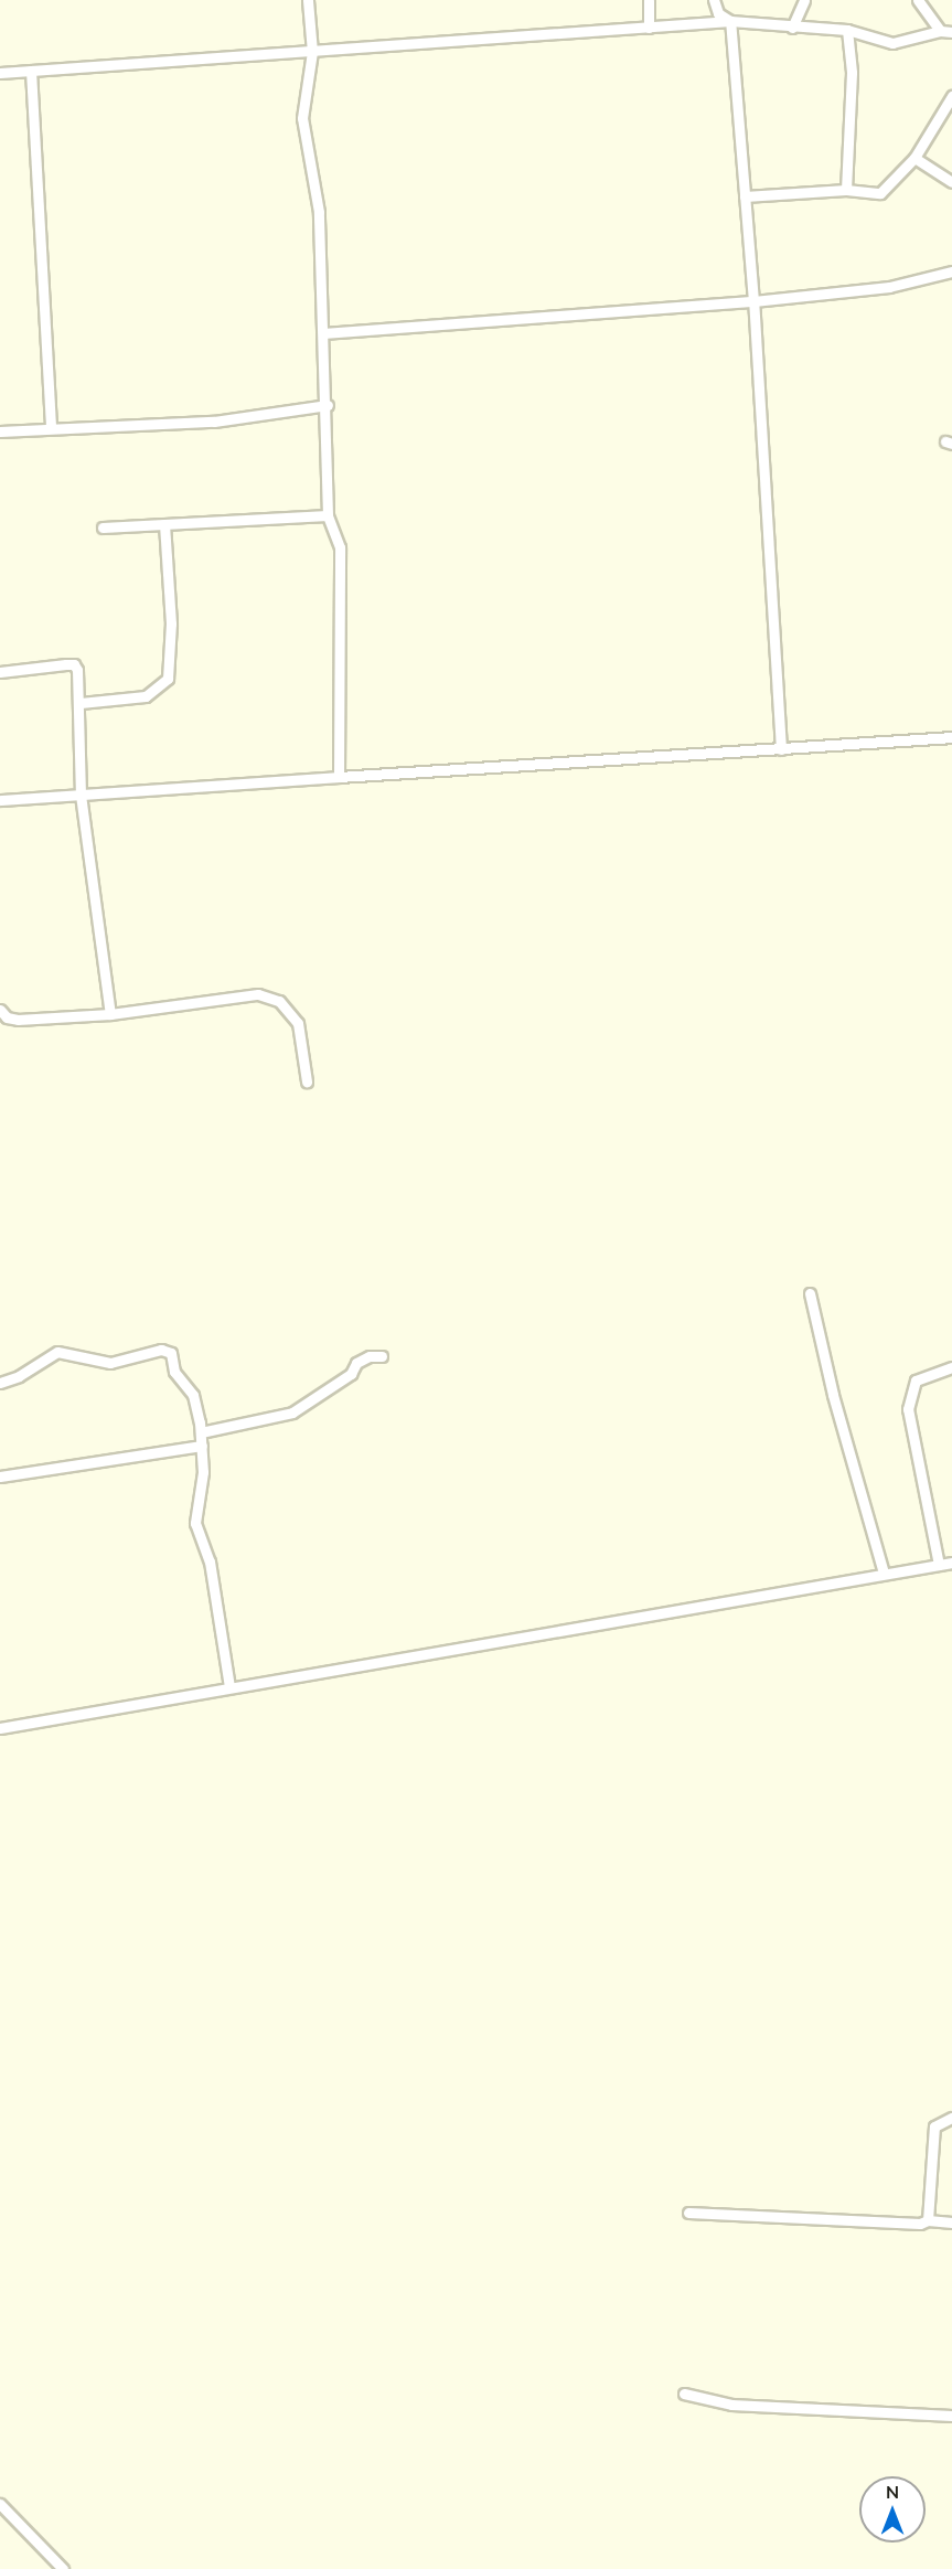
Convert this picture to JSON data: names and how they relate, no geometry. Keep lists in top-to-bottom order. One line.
{"north":"top"}
